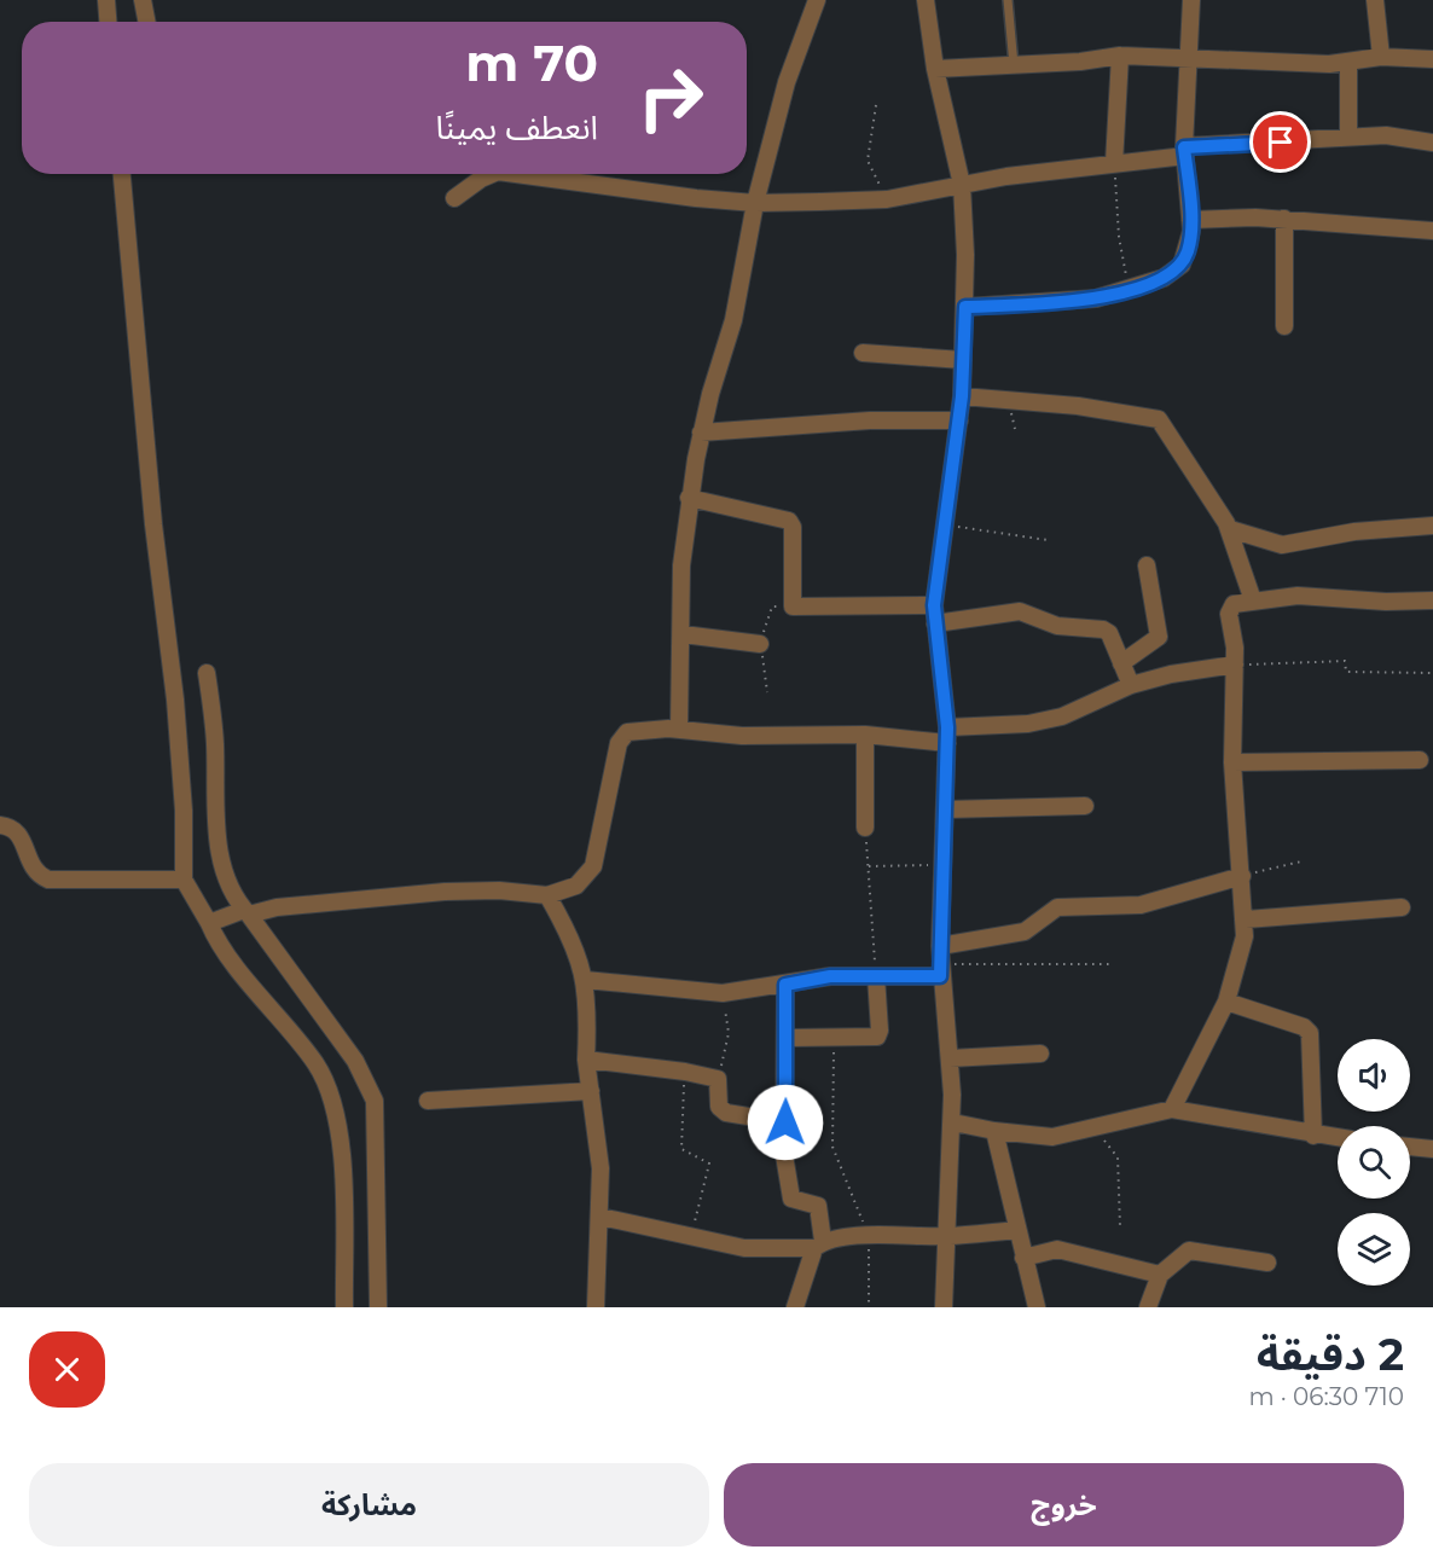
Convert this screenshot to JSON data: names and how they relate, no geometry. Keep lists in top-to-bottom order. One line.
{"page":{"turn":["70 m","انعطف يمينًا"],"heading":["2 دقيقة","710 m · 06:30"],"buttons":["خروج","مشاركة"]}}
